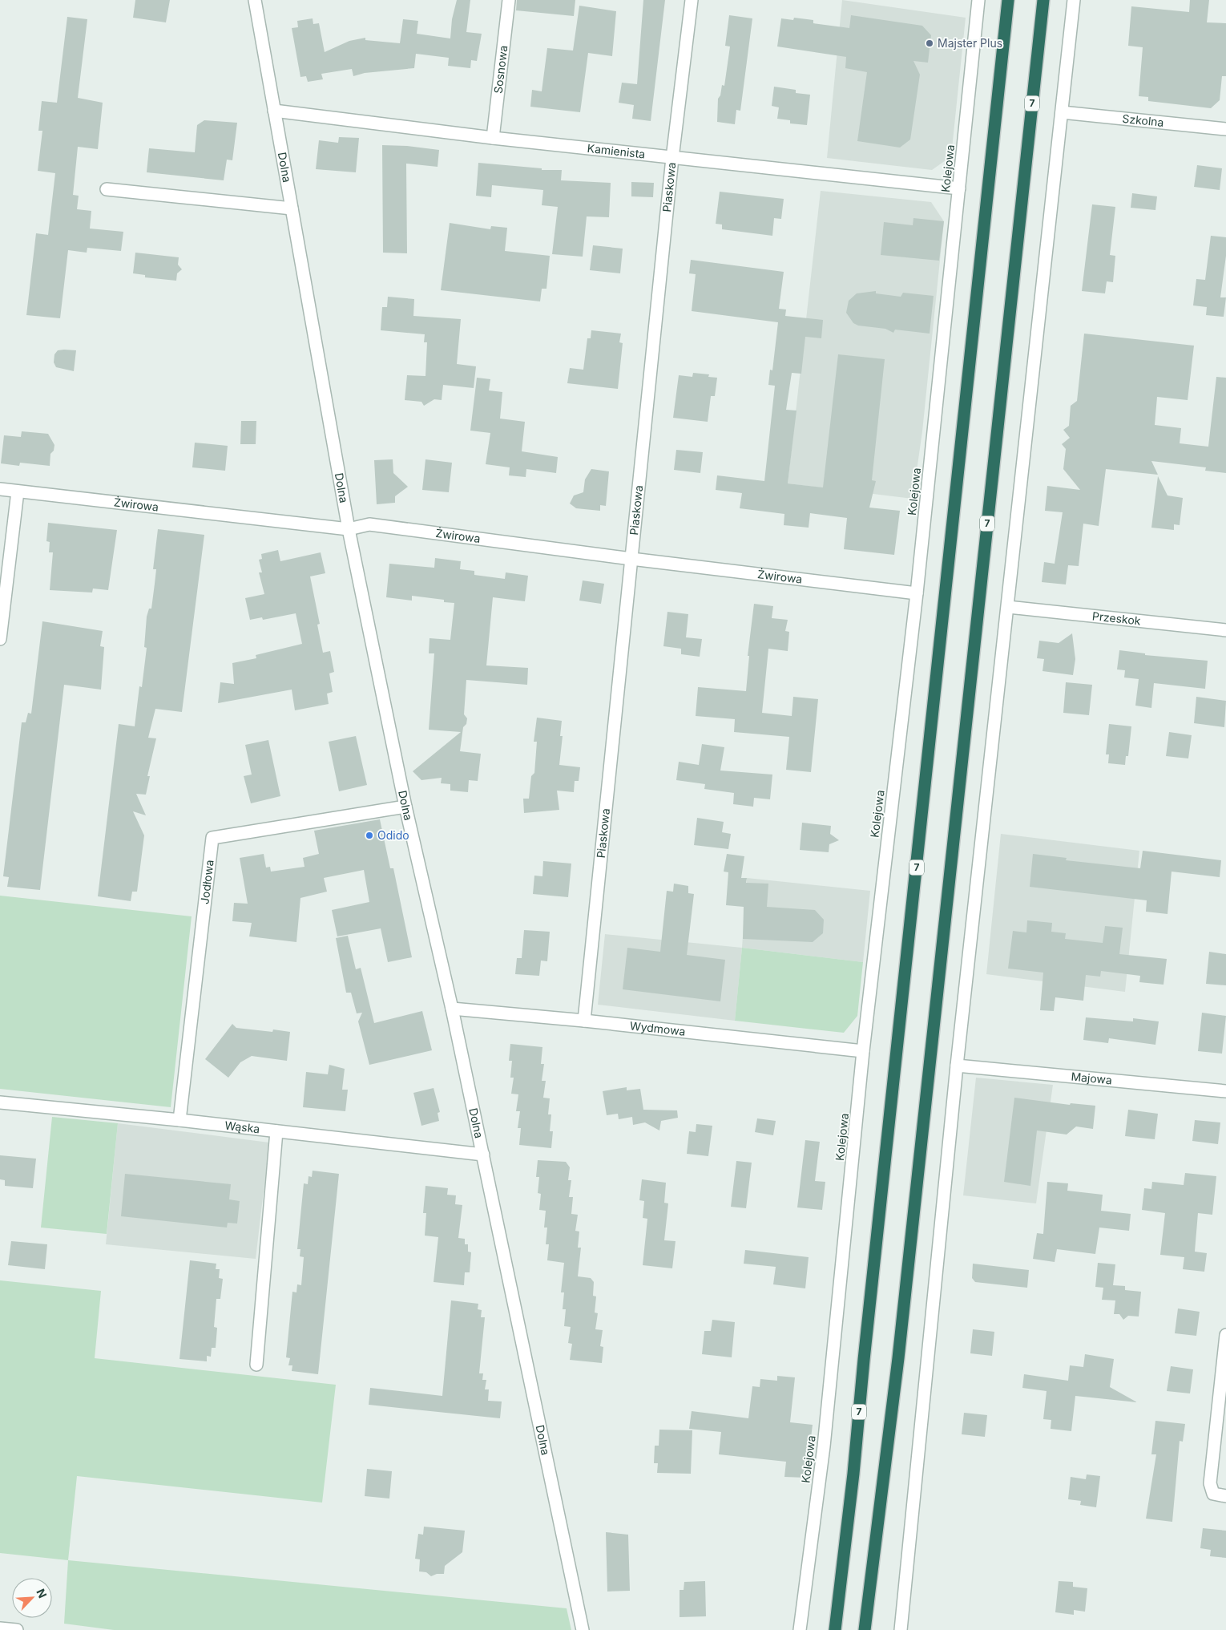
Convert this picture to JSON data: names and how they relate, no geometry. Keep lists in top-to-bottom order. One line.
{"streets":{"highway":["7"],"street":["Sosnowa","Szkolna","Kamienista","Dolna","Kolejowa","Piaskowa","Żwirowa","Przeskok","Jodłowa","Wydmowa","Majowa","Wąska"]},"crossings":[["Sosnowa","Kamienista"],["Kamienista","Dolna"],["Kamienista","Kolejowa"],["Kamienista","Piaskowa"],["Dolna","Żwirowa"],["Dolna","Jodłowa"],["Dolna","Wydmowa"],["Dolna","Wąska"],["Kolejowa","Żwirowa"],["Kolejowa","Wydmowa"],["Piaskowa","Żwirowa"],["Piaskowa","Wydmowa"],["Jodłowa","Wąska"]],"places":["Majster Plus","Odido"],"north":"top right"}
